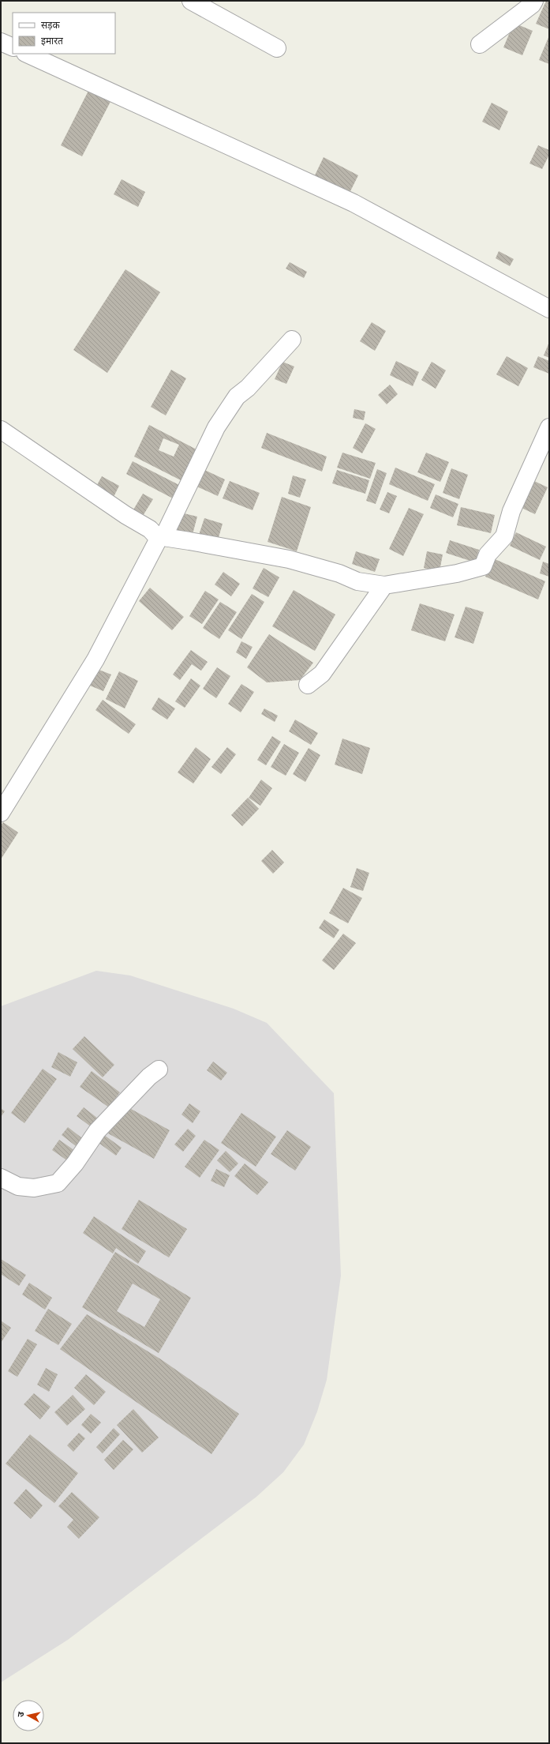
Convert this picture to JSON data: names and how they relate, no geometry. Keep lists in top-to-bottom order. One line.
{"legend":["सड़क","इमारत"],"north":"left"}
